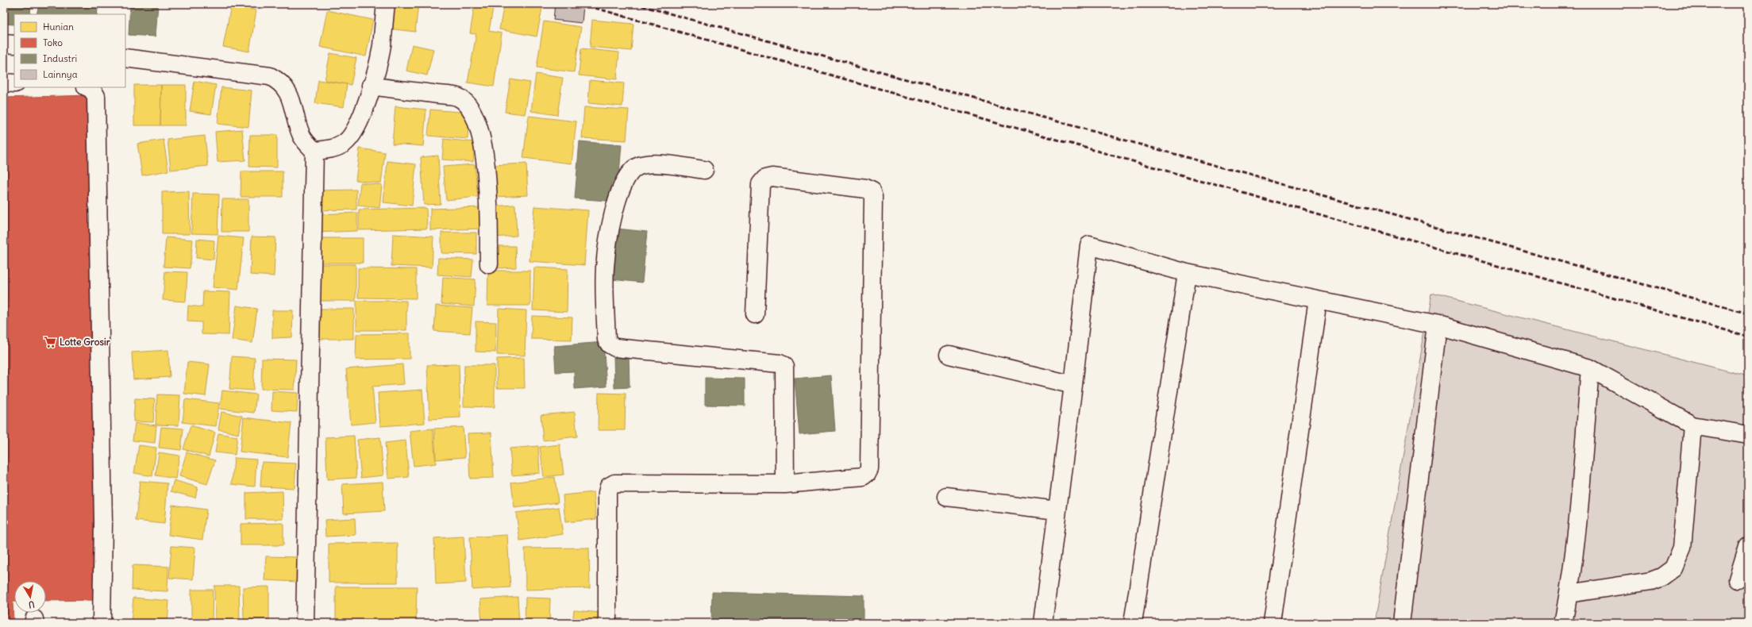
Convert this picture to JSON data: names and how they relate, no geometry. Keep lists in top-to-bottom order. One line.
{"places":{"supermarket":["Lotte Grosir"]},"legend":["Hunian","Toko","Industri","Lainnya"],"north":"bottom"}
